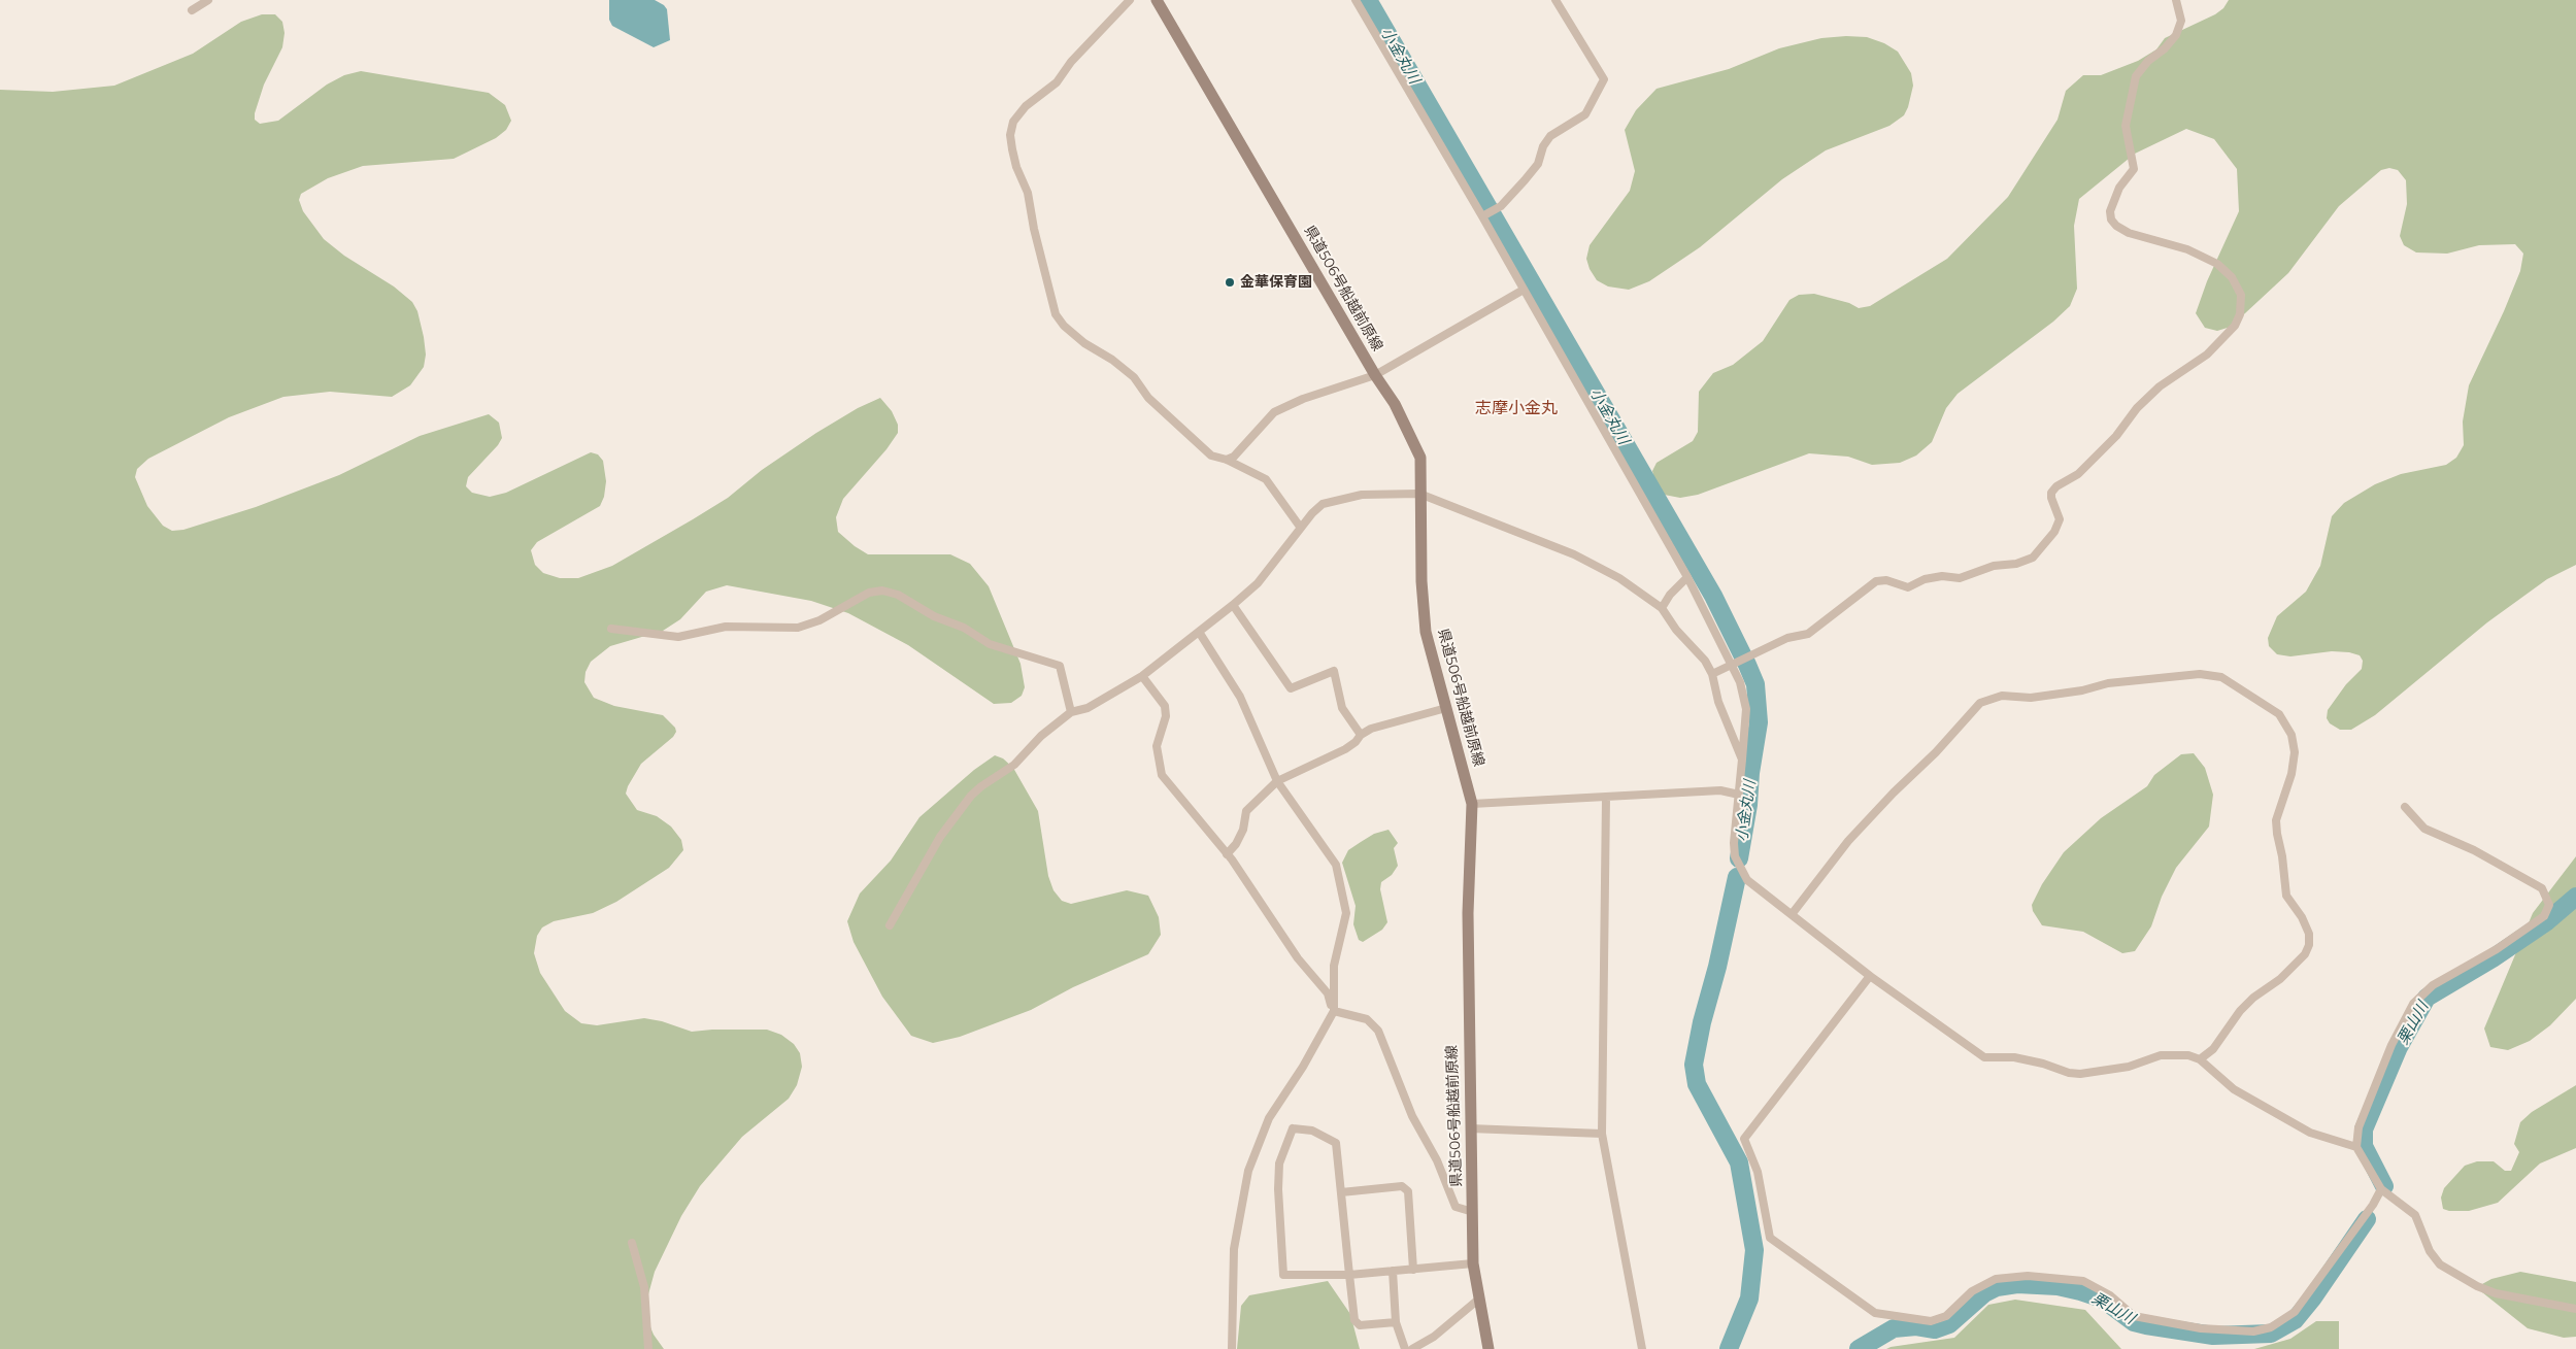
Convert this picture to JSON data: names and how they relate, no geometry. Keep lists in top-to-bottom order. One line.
{"streets":{"main road":["県道506号船越前原線"]},"districts":["志摩小金丸"],"water":["小金丸川","栗山川"],"places":["金華保育園"]}
